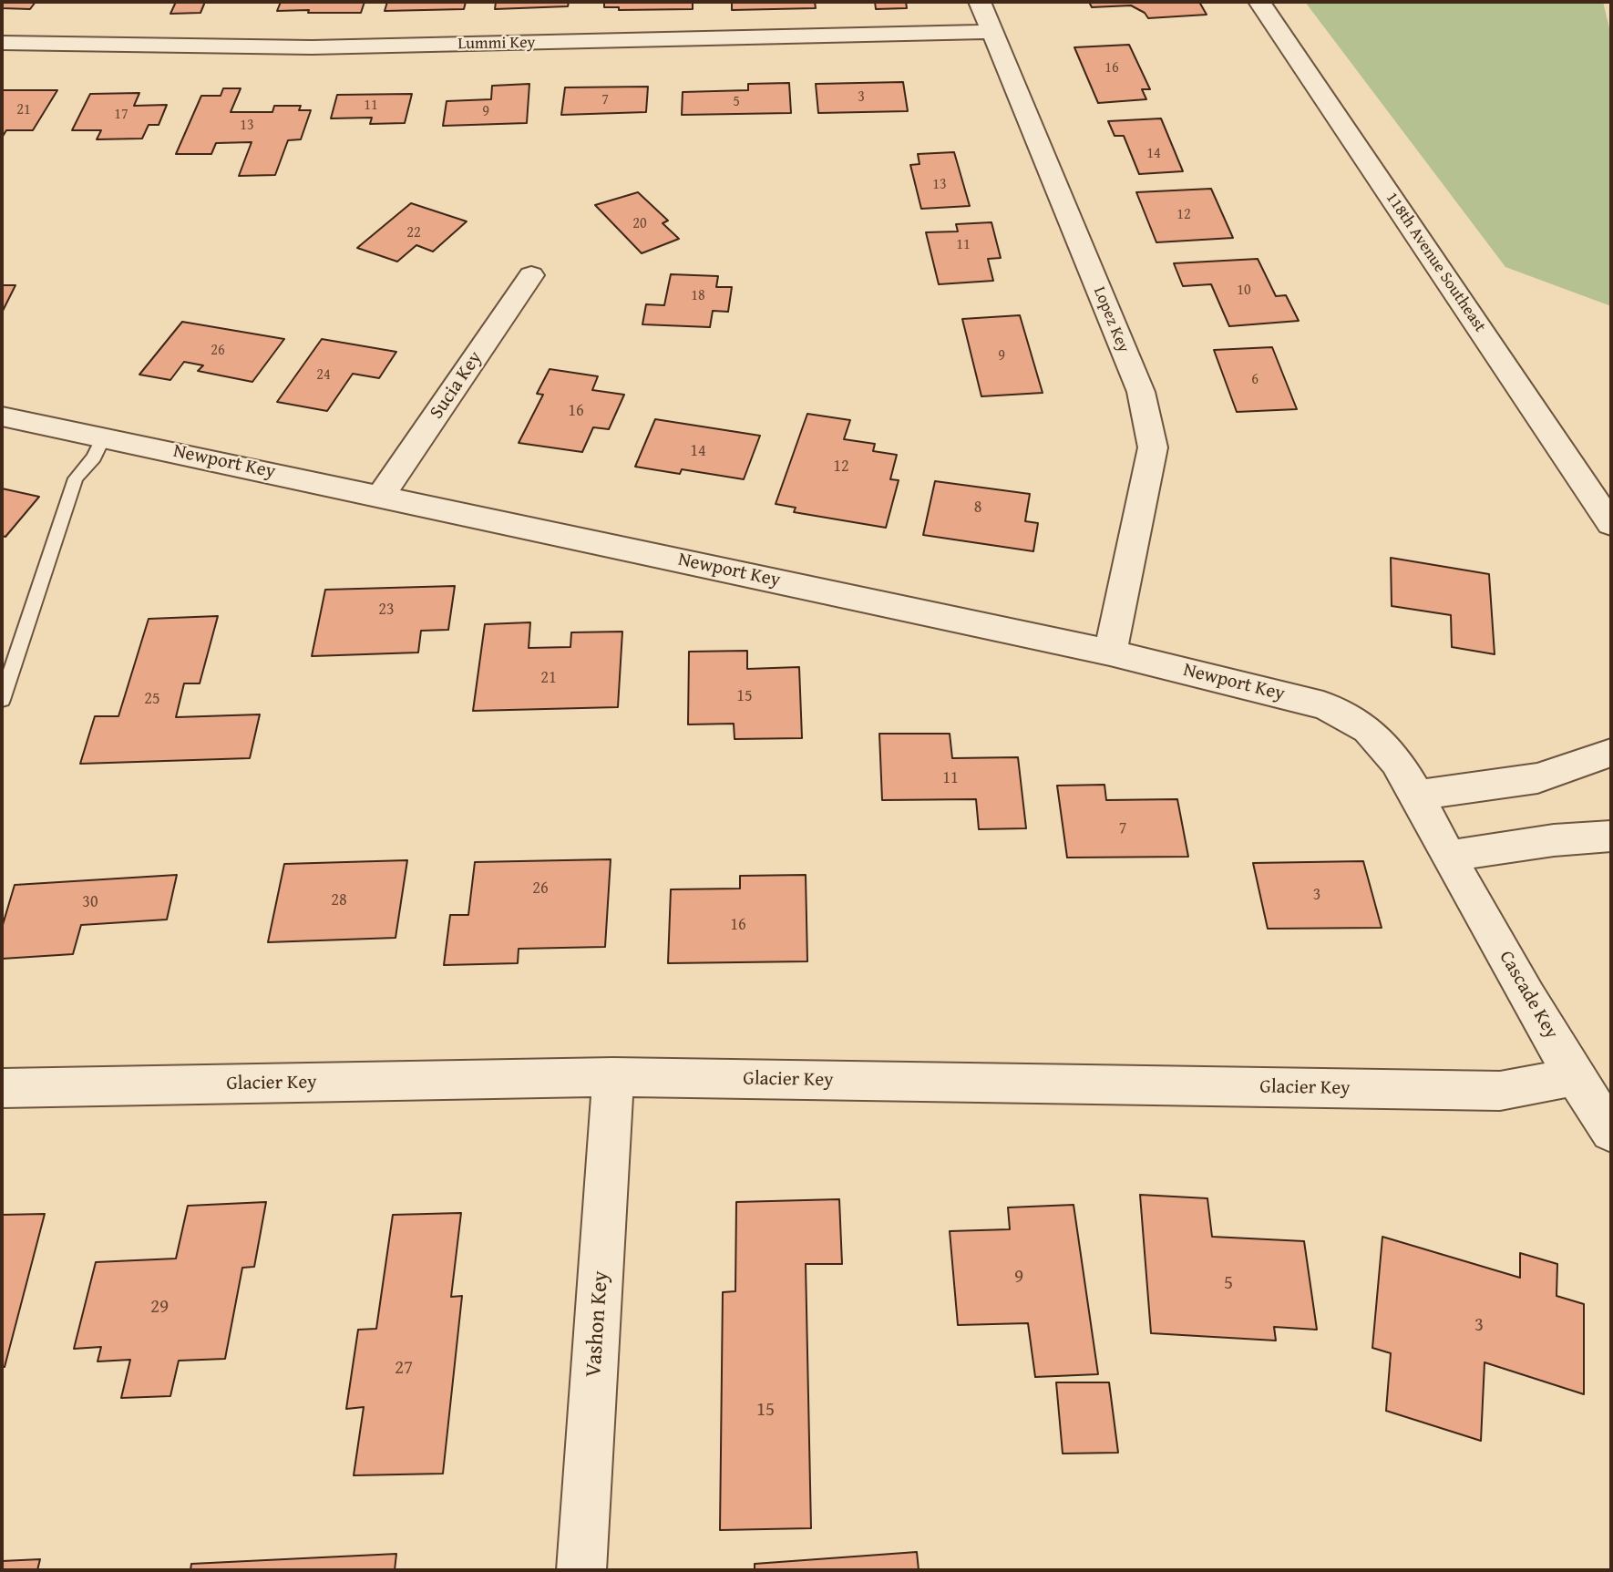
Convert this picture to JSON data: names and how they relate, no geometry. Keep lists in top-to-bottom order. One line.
{"streets":{"street":["Lummi Key","118th Avenue Southeast","Lopez Key","Sucia Key","Newport Key","Cascade Key","Glacier Key","Vashon Key"]},"crossings":[["Lummi Key","Lopez Key"],["Lopez Key","Newport Key"],["Sucia Key","Newport Key"],["Newport Key","Cascade Key"],["Cascade Key","Glacier Key"],["Glacier Key","Vashon Key"]],"house_numbers":["16","3","7","5","11","21","9","17","13","14","13","12","20","22","11","10","18","26","9","24","6","16","14","12","8","23","21","15","25","11","7","26","3","28","30","16","9","5","29","3","27","15"]}
